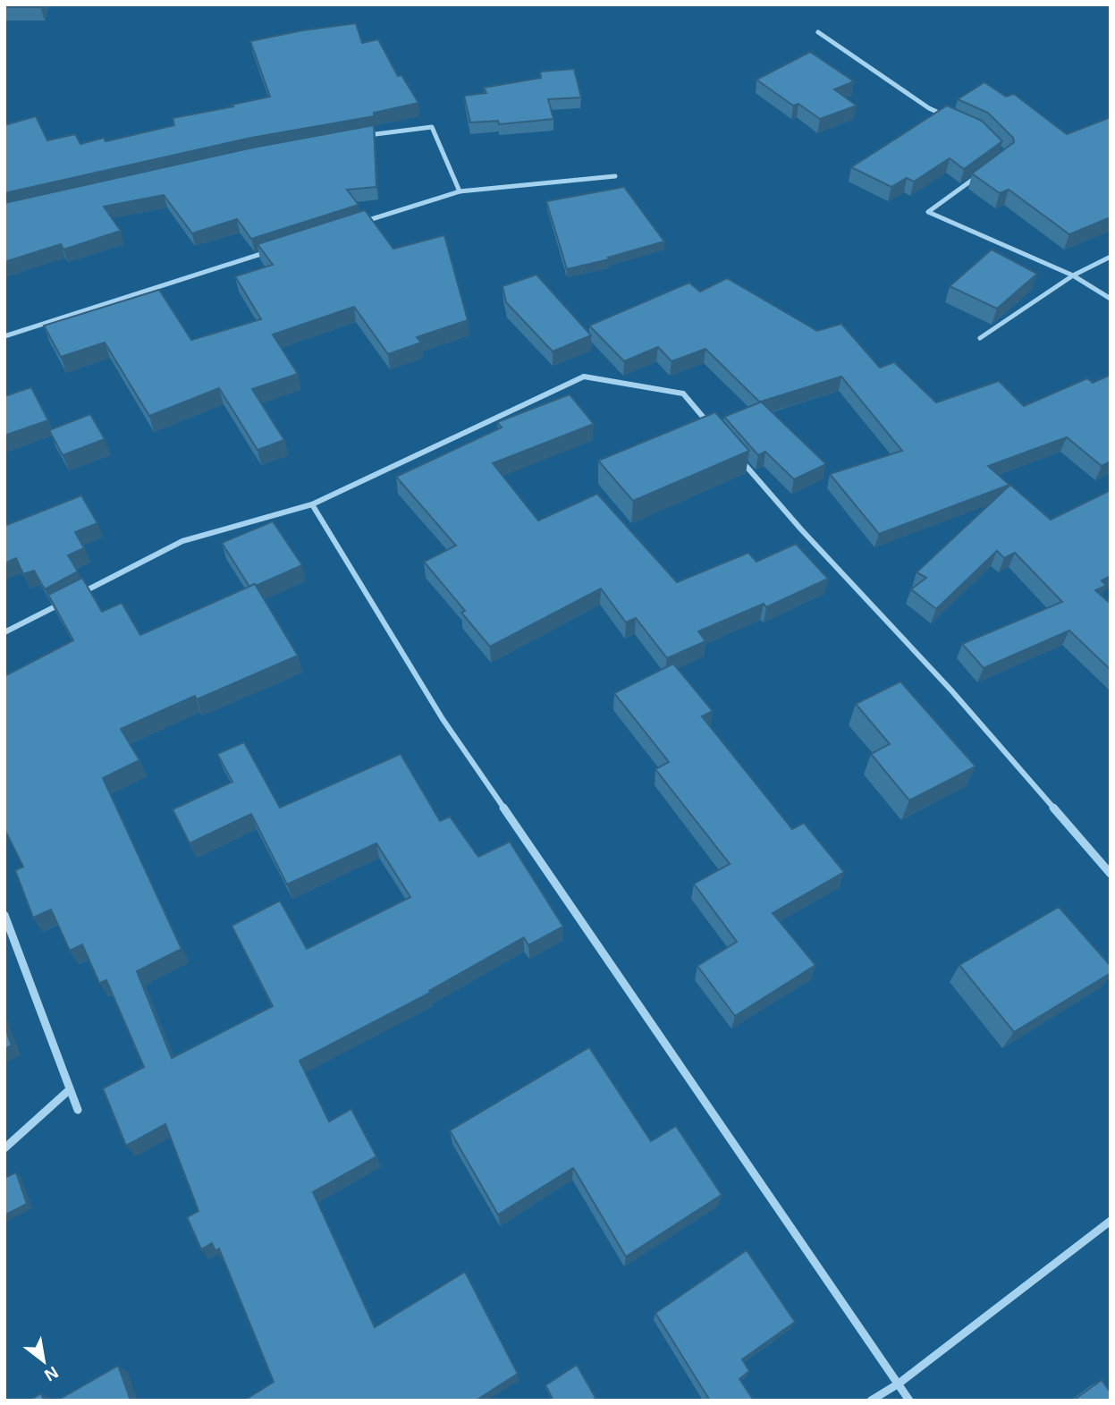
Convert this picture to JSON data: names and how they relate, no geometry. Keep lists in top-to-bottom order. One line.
{"north":"bottom right"}
